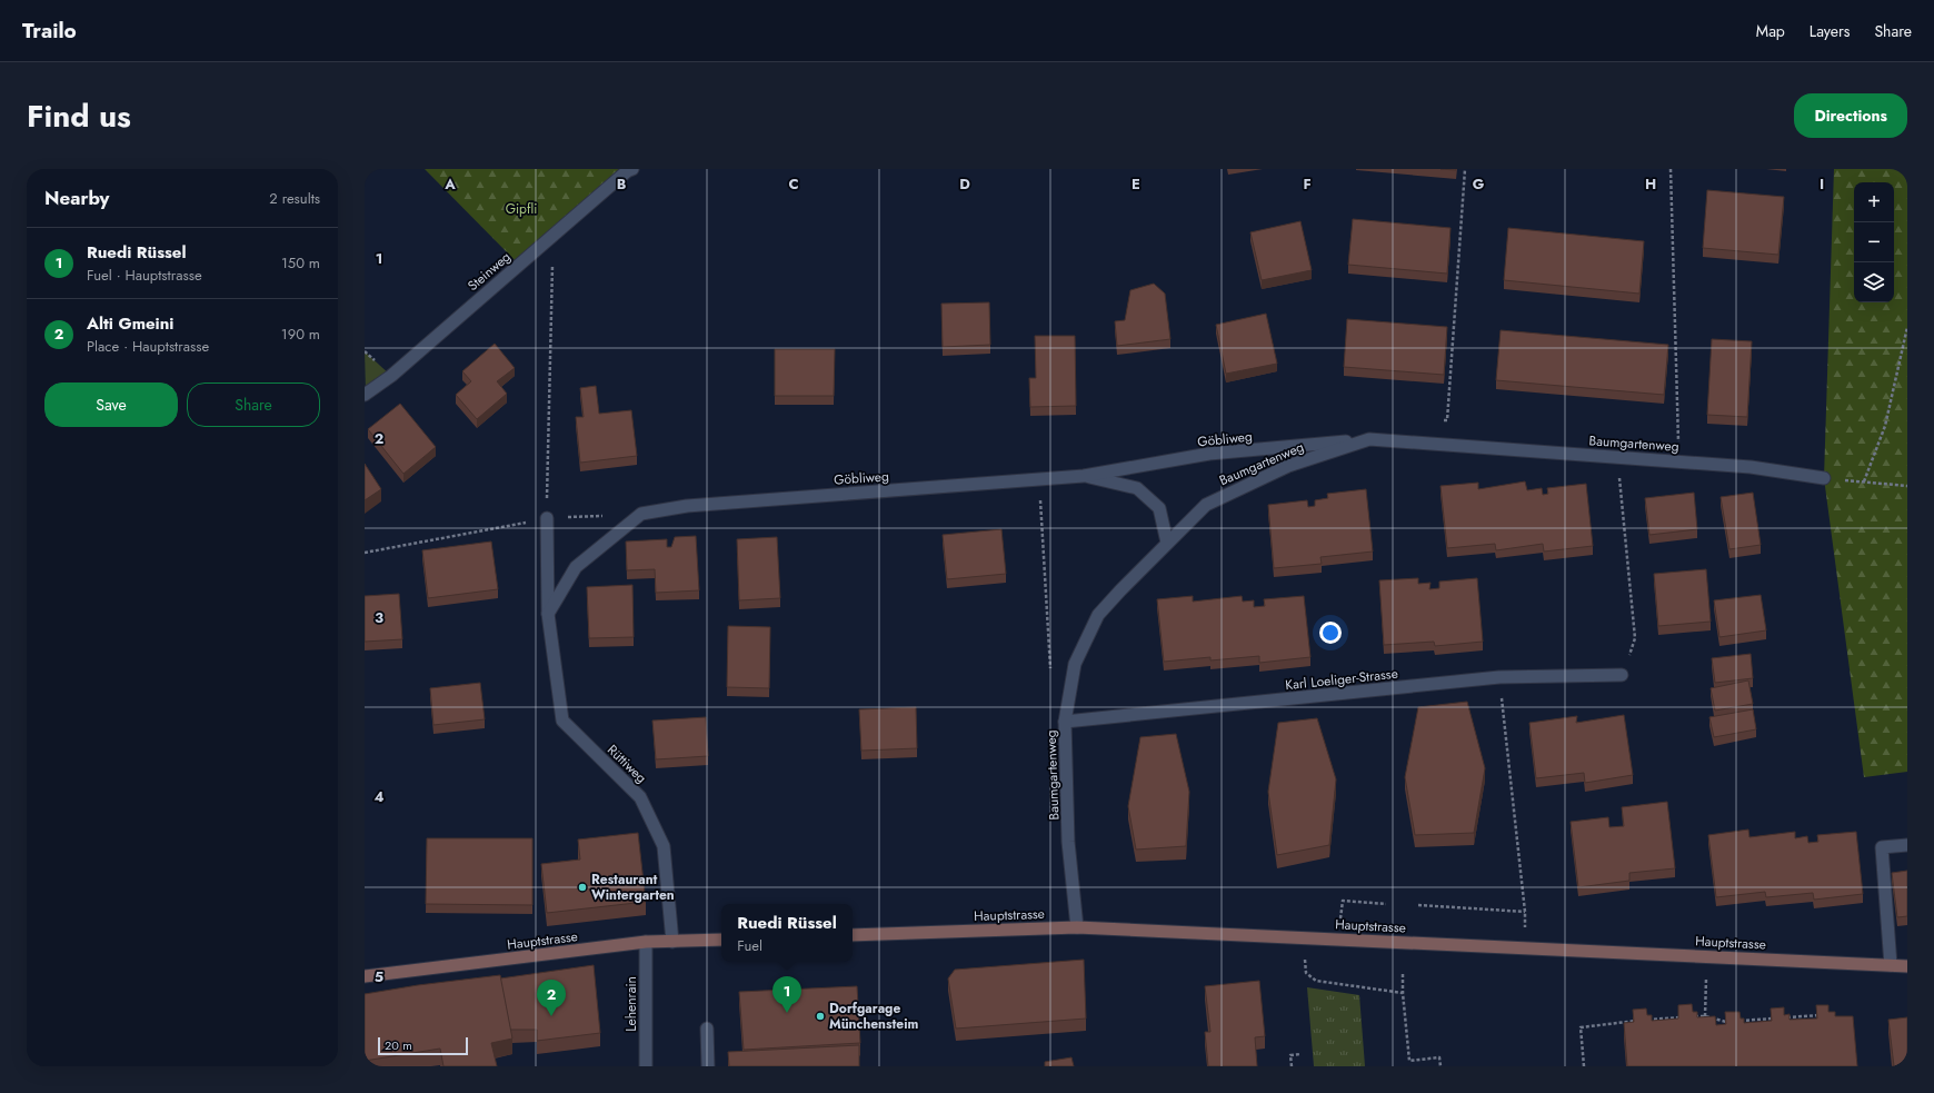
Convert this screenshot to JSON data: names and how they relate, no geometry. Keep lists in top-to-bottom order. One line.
{"streets":{"main road":["Hauptstrasse"],"street":["Steinweg","Göbliweg","Baumgartenweg","Karl Loeliger-Strasse","Rüttiweg","Lehenrain"]},"crossings":[["Göbliweg","Baumgartenweg"],["Baumgartenweg","Karl Loeliger-Strasse"],["Baumgartenweg","Hauptstrasse"],["Rüttiweg","Hauptstrasse"],["Hauptstrasse","Lehenrain"]],"parks":["Gipfli"],"places":["Restaurant Wintergarten","Dorfgarage Münchensteim"],"scale_bar":"20 m","page":{"header":"Trailo","nav":["Map","Layers","Share"],"title":"Find us","buttons":["Directions",["Save","Share"]],"heading":["Nearby","2 results"],"map_buttons":["+","−"],"list":[{"mark":"1","name":"Ruedi Rüssel","note":"Fuel · Hauptstrasse","value":"150 m"},{"mark":"2","name":"Alti Gmeini","note":"Place · Hauptstrasse","value":"190 m"}],"popup":["Ruedi Rüssel","Fuel"],"pins":["1","2"],"scale":"20 m"},"grid":{"columns":["A","B","C","D","E","F","G","H","I"],"rows":["1","2","3","4","5"]}}
